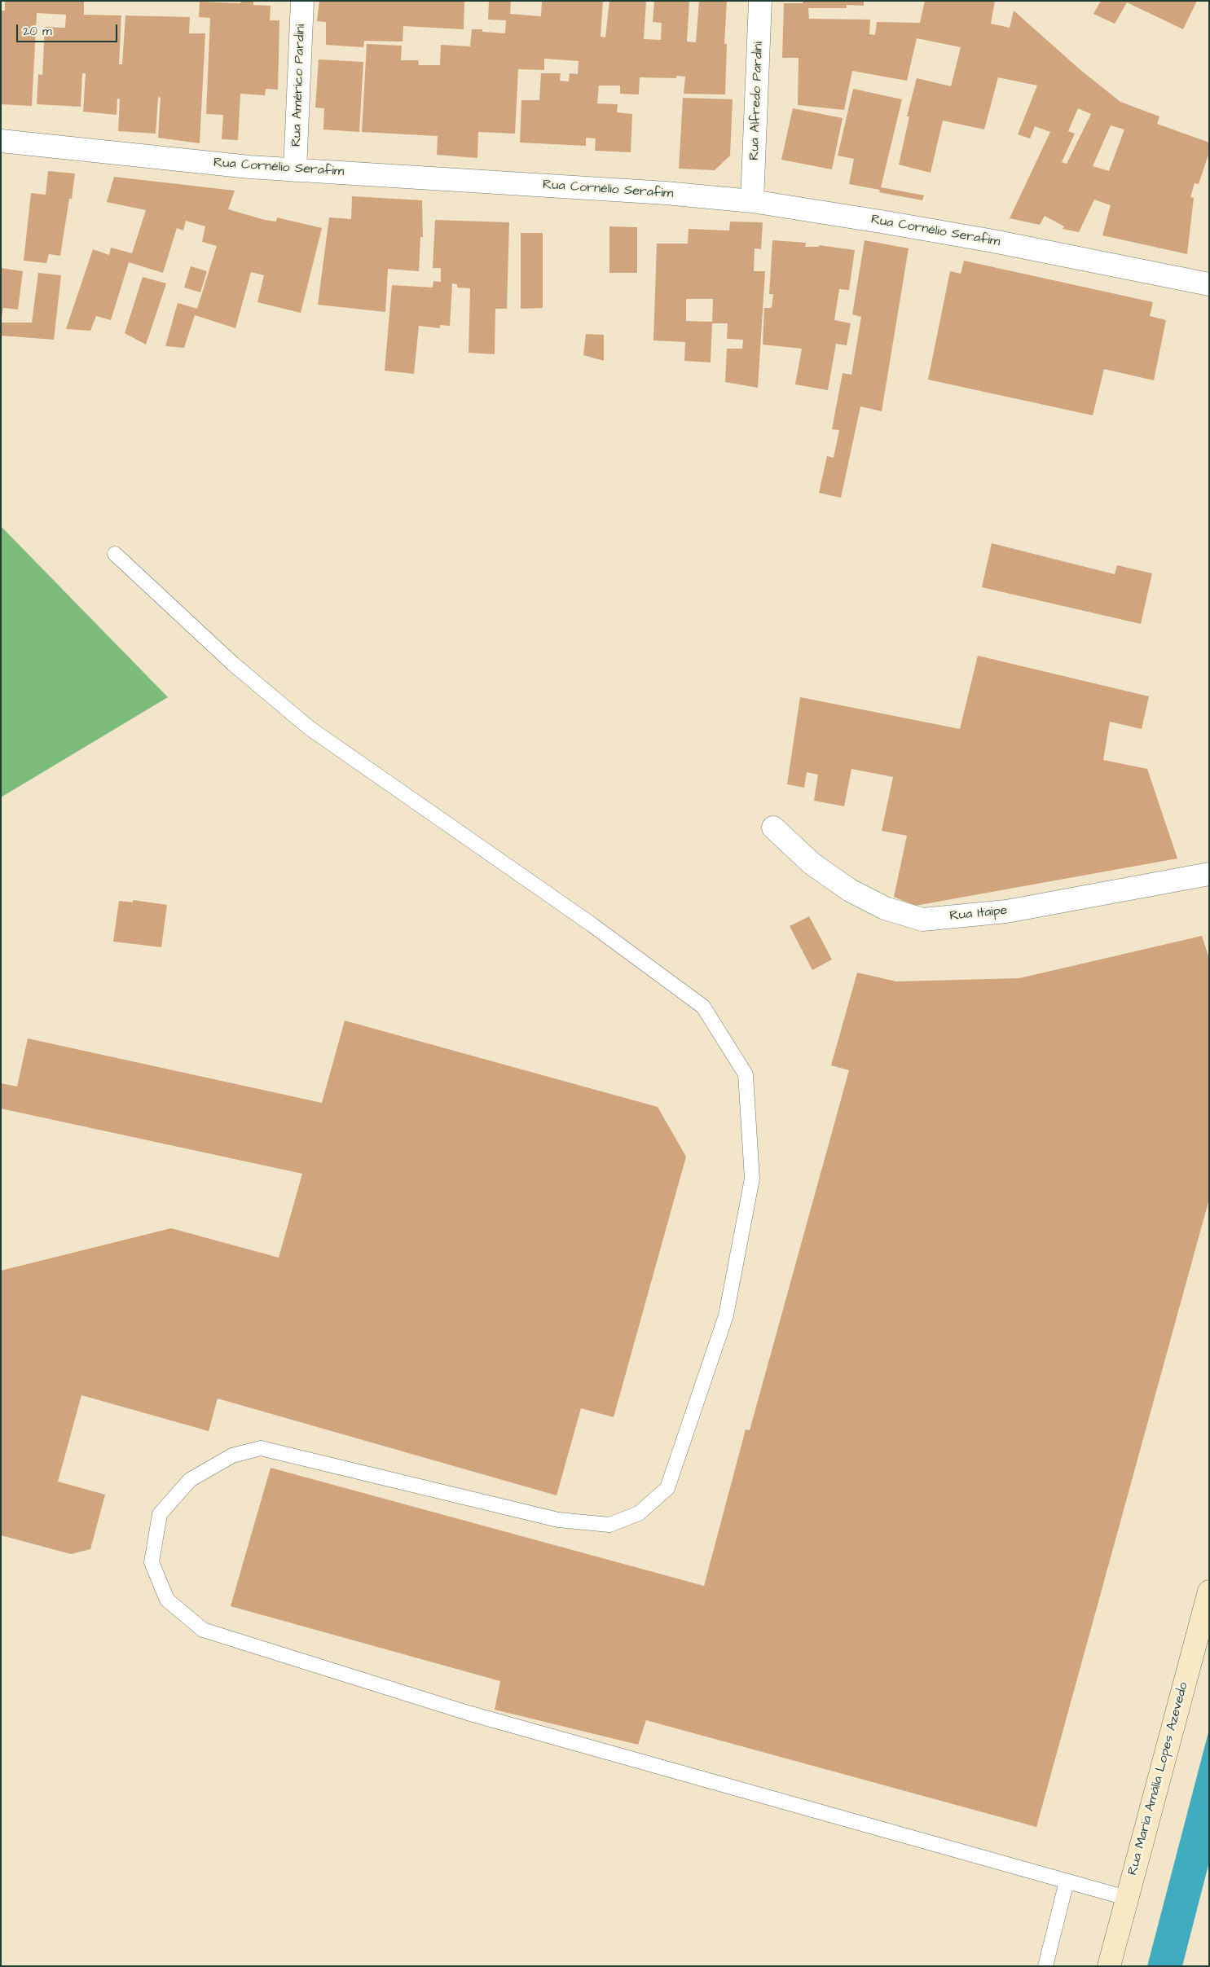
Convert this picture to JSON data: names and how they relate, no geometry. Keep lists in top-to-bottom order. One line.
{"streets":{"main road":["Rua Maria Amália Lopes Azevedo"],"street":["Rua Américo Pardini","Rua Alfredo Pardini","Rua Cornélio Serafim","Rua Itaipe"]},"crossings":[["Rua Américo Pardini","Rua Cornélio Serafim"],["Rua Alfredo Pardini","Rua Cornélio Serafim"]],"scale_bar":"20 m"}
